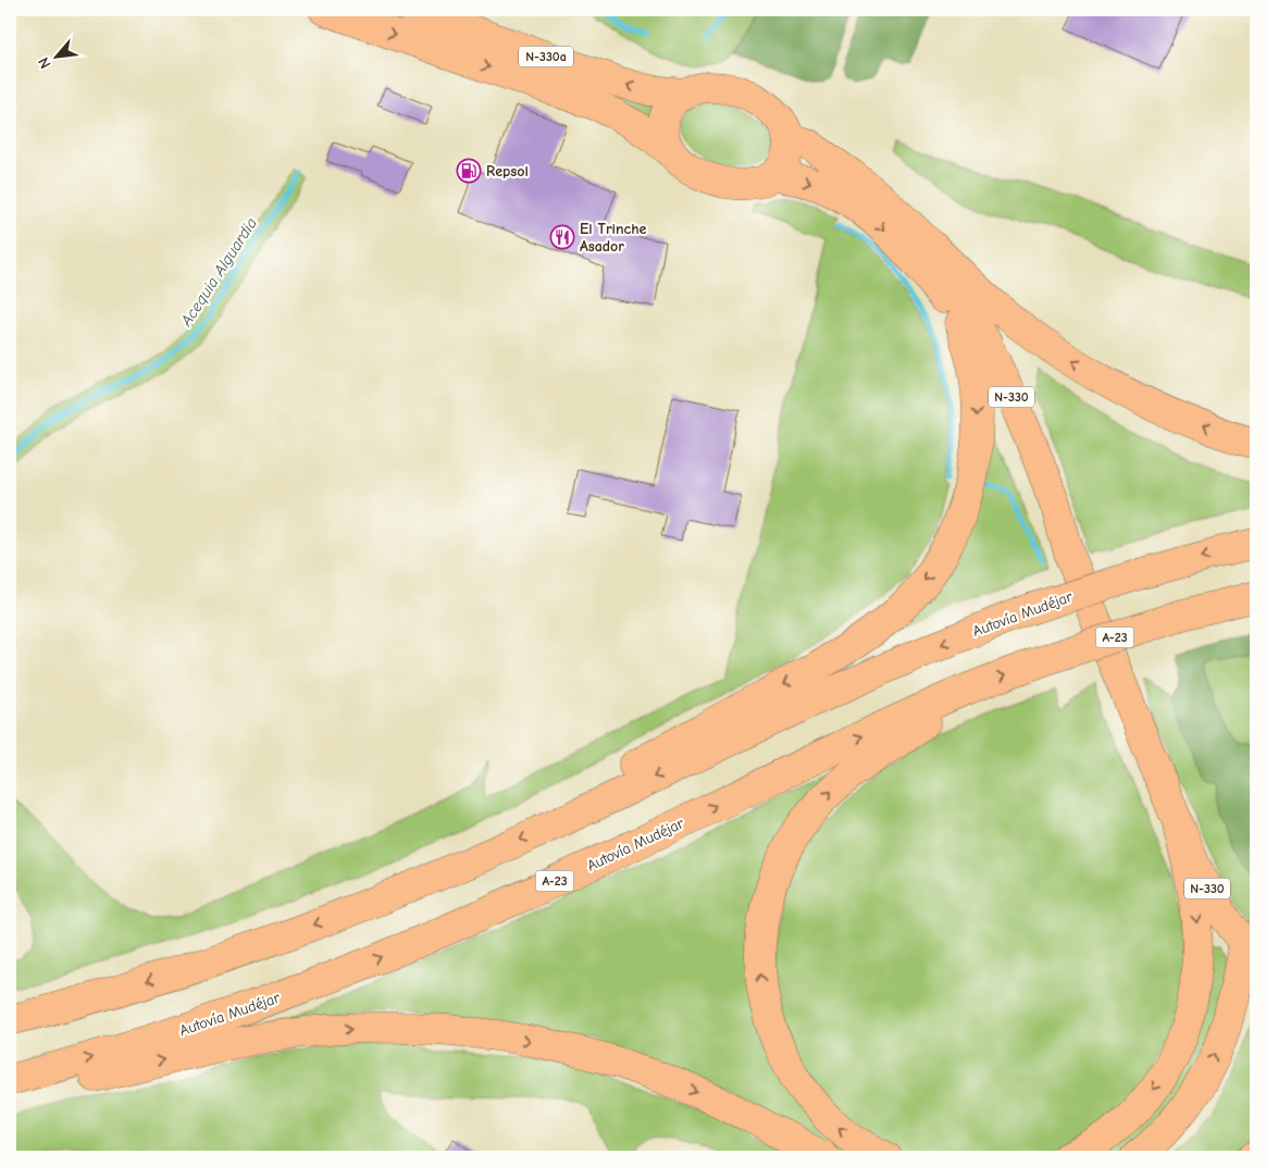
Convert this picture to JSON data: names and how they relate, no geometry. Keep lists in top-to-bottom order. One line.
{"streets":{"highway":["N-330a","N-330","Autovía Mudéjar","A-23"]},"crossings":[["N-330a","N-330"]],"water":["Acequia Alguardia"],"places":{"fuel station":["Repsol"],"restaurant":["El Trinche Asador"]},"north":"bottom left"}
